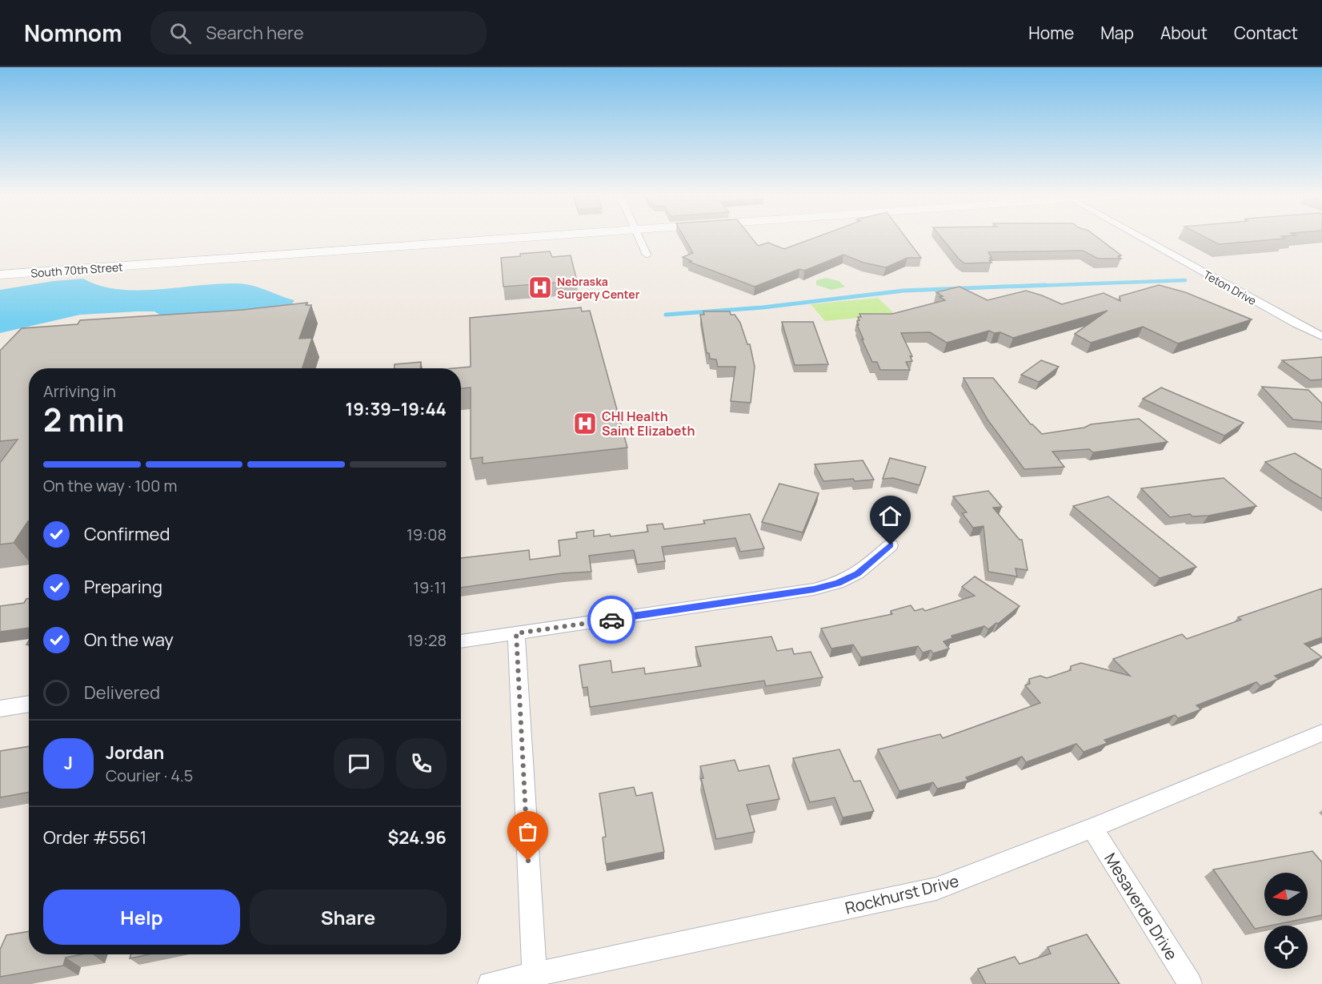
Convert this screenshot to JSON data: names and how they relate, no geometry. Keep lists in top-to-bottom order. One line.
{"streets":{"main road":["South 70th Street"],"street":["Teton Drive","Rockhurst Drive","Mesaverde Drive"]},"crossings":[["Rockhurst Drive","Mesaverde Drive"]],"places":{"hospital":["Nebraska Surgery Center","CHI Health Saint Elizabeth"]},"north":"left","page":{"header":"Nomnom","search":"Search here","nav":["Home","Map","About","Contact"],"heading":["2 min","Arriving in","19:39–19:44"],"panel":["Jordan","Courier · 4.5","Order #5561","$24.96"],"bar":"On the way · 100 m","list":[["Confirmed","19:08"],["Preparing","19:11"],["On the way","19:28"],"Delivered"],"round":"J","buttons":["Help","Share"]}}
